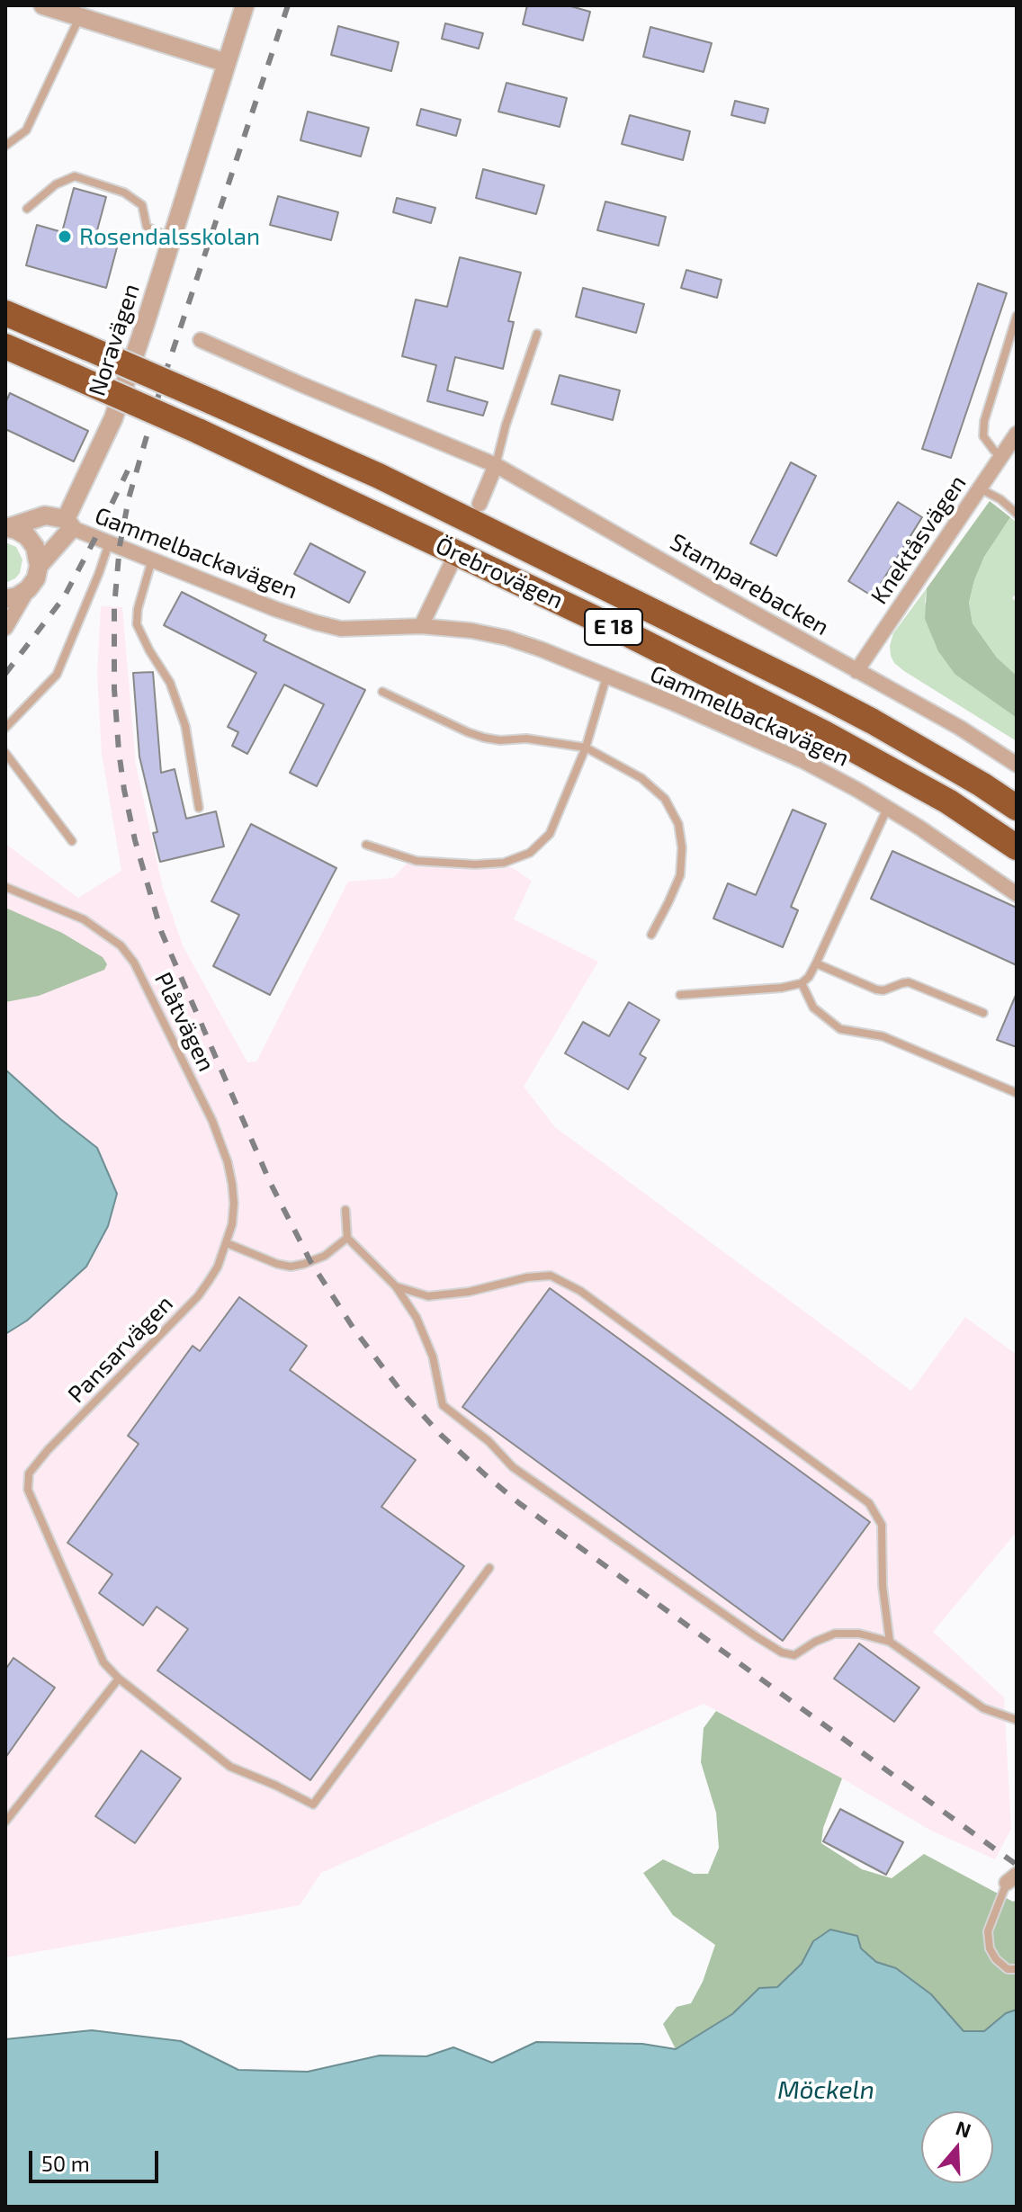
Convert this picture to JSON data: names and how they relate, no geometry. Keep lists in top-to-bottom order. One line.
{"streets":{"highway":["Örebrovägen","E 18"],"street":["Noravägen","Knektåsvägen","Gammelbackavägen","Stamparebacken"],"lane":["Plåtvägen","Pansarvägen"]},"crossings":[["Noravägen","Gammelbackavägen"],["Knektåsvägen","Stamparebacken"],["Plåtvägen","Pansarvägen"]],"water":["Möckeln"],"places":["Rosendalsskolan"],"scale_bar":"50 m","north":"top"}
